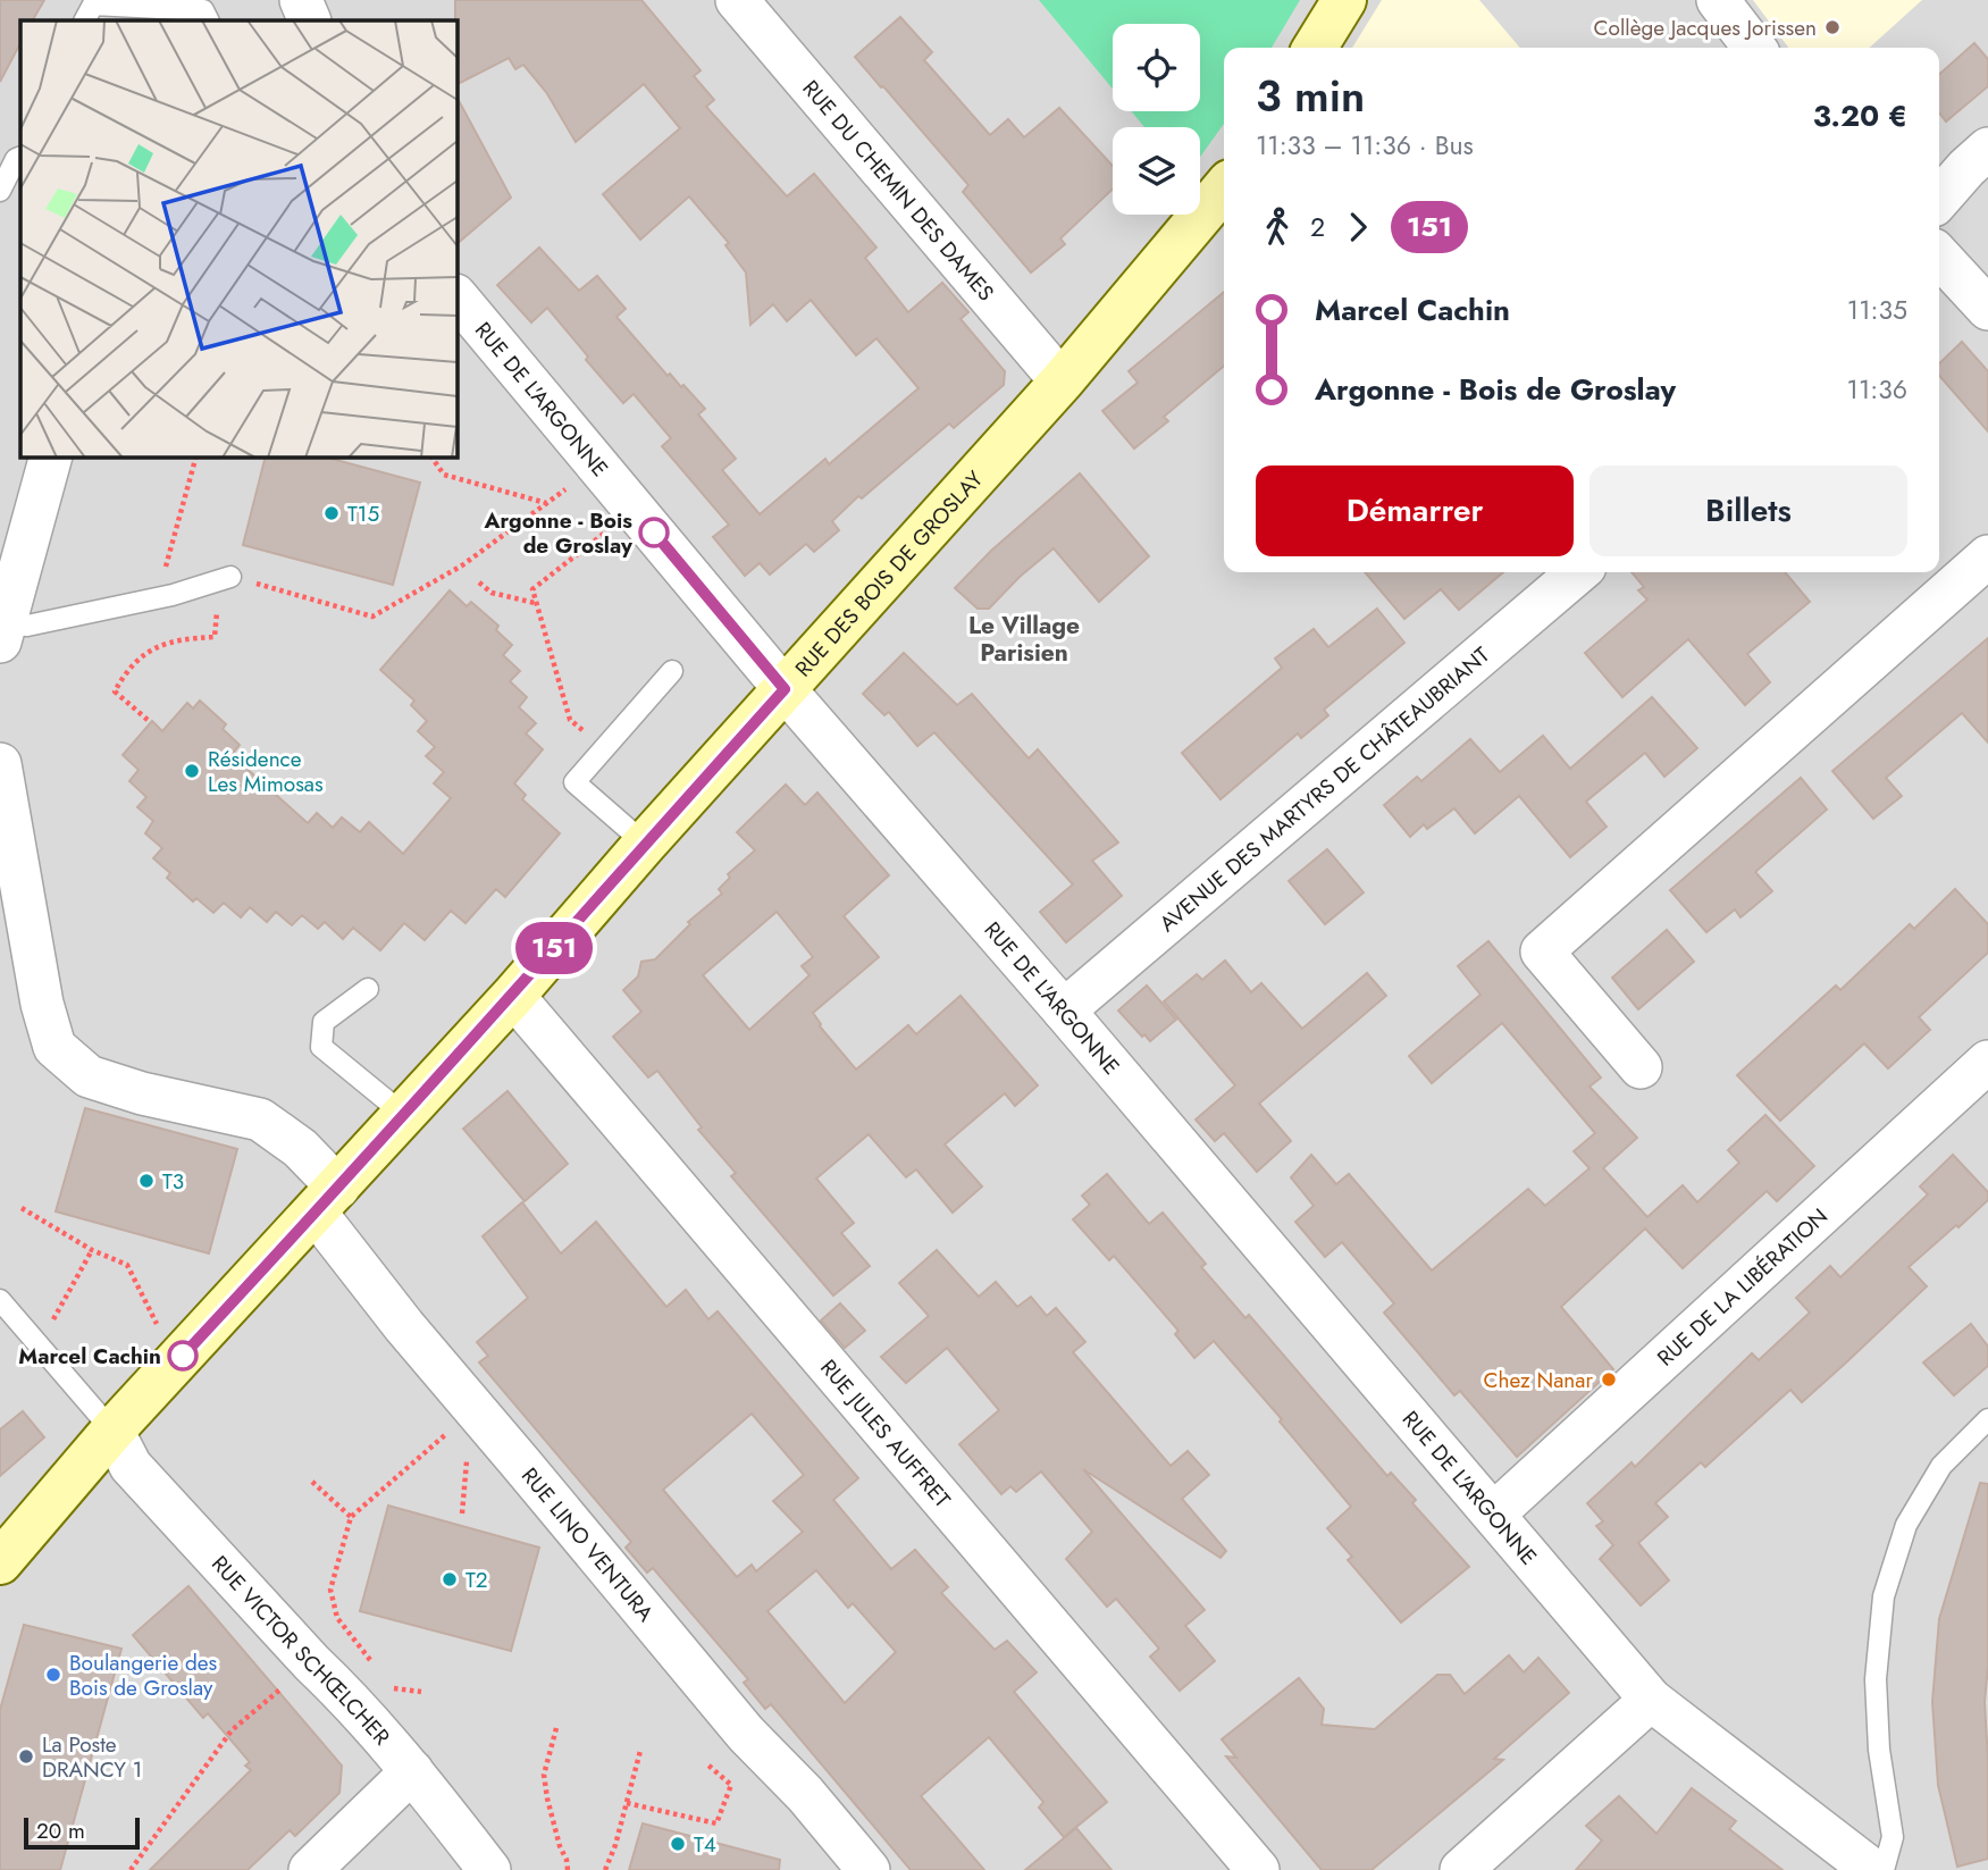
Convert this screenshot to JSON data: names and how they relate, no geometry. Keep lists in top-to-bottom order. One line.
{"streets":{"street":["RUE DU CHEMIN DES DAMES","RUE DE L'ARGONNE","RUE DES BOIS DE GROSLAY","AVENUE DES MARTYRS DE CHÂTEAUBRIANT","RUE DE LA LIBÉRATION","RUE JULES AUFFRET","RUE LINO VENTURA","RUE VICTOR SCHŒLCHER"]},"crossings":[["RUE DU CHEMIN DES DAMES","RUE DES BOIS DE GROSLAY"],["RUE DE L'ARGONNE","RUE DES BOIS DE GROSLAY"],["RUE DE L'ARGONNE","AVENUE DES MARTYRS DE CHÂTEAUBRIANT"],["RUE DE L'ARGONNE","RUE DE LA LIBÉRATION"],["RUE DES BOIS DE GROSLAY","RUE JULES AUFFRET"],["RUE DES BOIS DE GROSLAY","RUE LINO VENTURA"],["RUE DES BOIS DE GROSLAY","RUE VICTOR SCHŒLCHER"]],"districts":["Le Village Parisien"],"places":["Collège Jacques Jorissen","T15","Argonne - Bois de Groslay","Résidence Les Mimosas","T3","Marcel Cachin","Chez Nanar","T2","Boulangerie des Bois de Groslay","La Poste DRANCY 1","T4"],"lines":["bus line 151"],"scale_bar":"20 m","page":{"on_map":"151","heading":["3 min","11:33 – 11:36 · Bus","3.20 €"],"legs":["2","151"],"list":[{"name":"Marcel Cachin","value":"11:35"},{"name":"Argonne - Bois de Groslay","value":"11:36"}],"buttons":["Démarrer","Billets"],"scale":"20 m"}}
